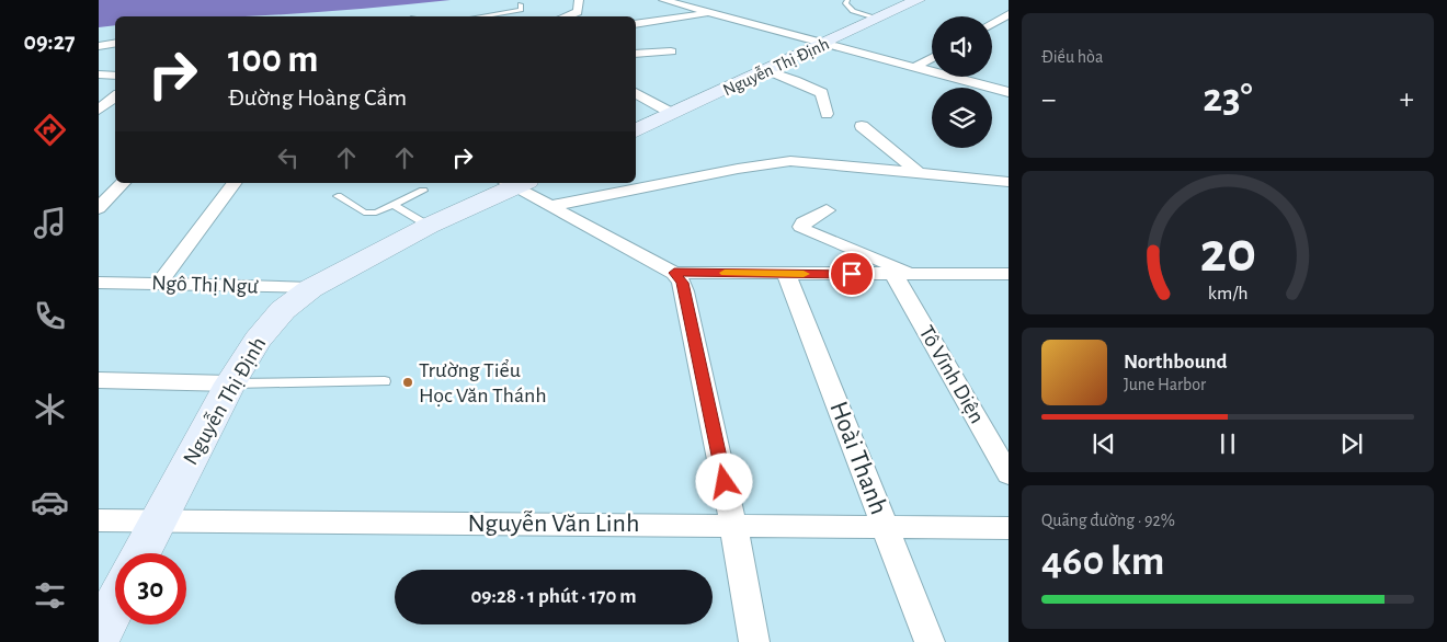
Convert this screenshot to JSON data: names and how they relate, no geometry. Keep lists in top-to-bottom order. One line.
{"streets":{"street":["Nguyễn Thị Định","Ngô Thị Ngư","Tô Vĩnh Diện","Hoài Thanh","Nguyễn Văn Linh"]},"crossings":[["Nguyễn Thị Định","Ngô Thị Ngư"],["Nguyễn Thị Định","Nguyễn Văn Linh"],["Hoài Thanh","Nguyễn Văn Linh"]],"places":["Trường Tiểu Học Văn Thánh"],"page":{"tabs":"09:27","tile":["Điều hòa",["Quãng đường · 92%","460 km"]],"turn":["100 m","Đường Hoàng Cầm"],"heat":["−","23°","+"],"song":["Northbound","June Harbor"],"limit":"30","trip":"09:28 · 1 phút · 170 m","gauge":["20","km/h"]}}
